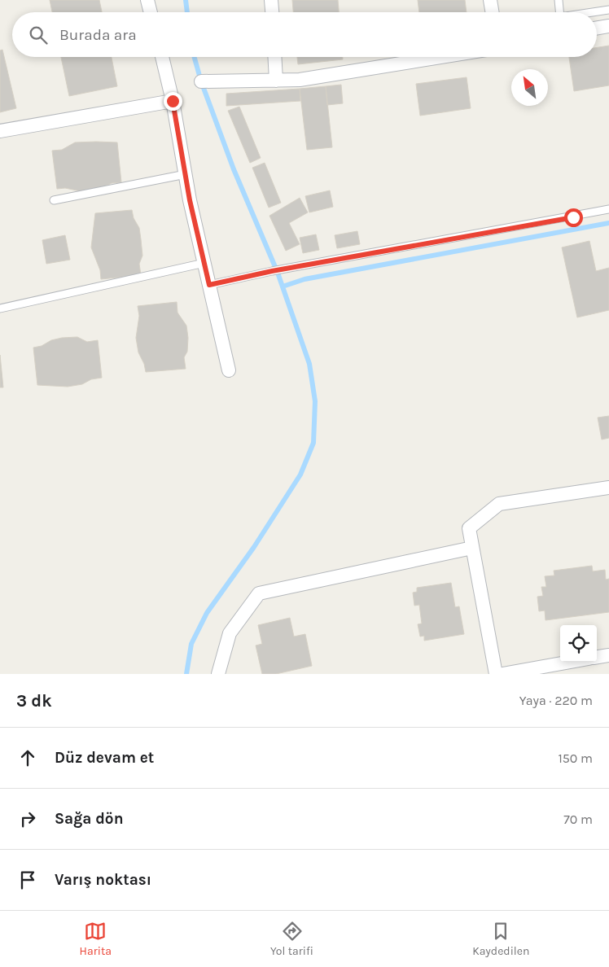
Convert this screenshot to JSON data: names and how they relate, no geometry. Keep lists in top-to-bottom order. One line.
{"north":"top left","page":{"search":"Burada ara","heading":["3 dk","Yaya · 220 m"],"list":[["Düz devam et","150 m"],["Sağa dön","70 m"],"Varış noktası"],"nav":["Harita","Yol tarifi","Kaydedilen"]}}
